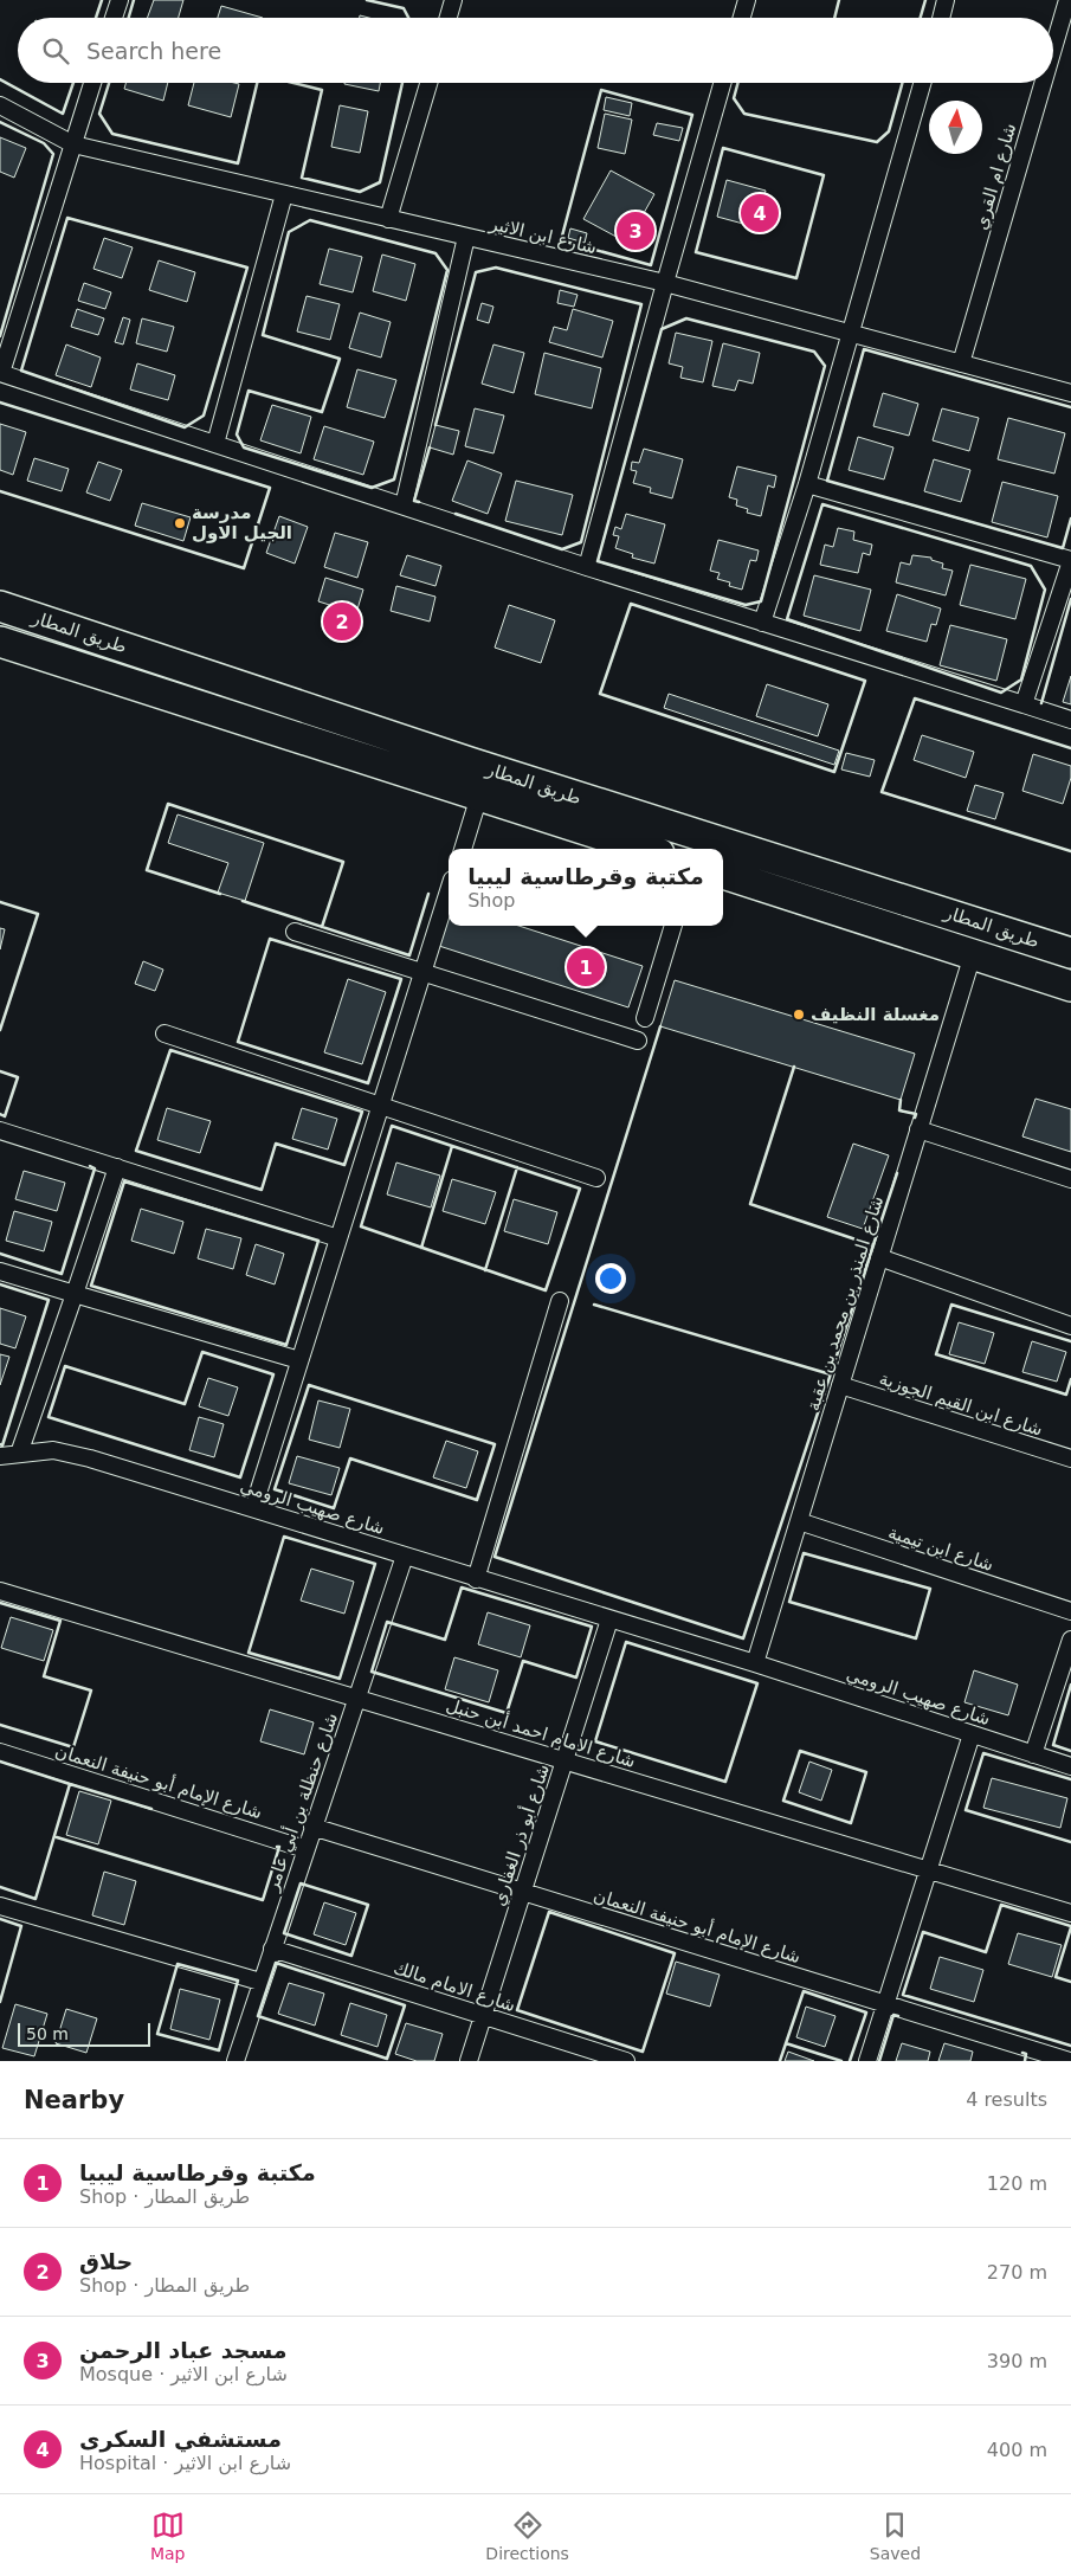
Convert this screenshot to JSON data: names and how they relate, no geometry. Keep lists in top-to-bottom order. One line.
{"streets":{"highway":["طريق المطار"],"street":["شارع ام القري","شارع ابن الاثير","شارع المنذر بن محمد بن عقبة","شارع ابن القيم الجوزية","شارع صهيب الرومي","شارع ابن تيمية","شارع الامام احمد أبن حنبل","شارع الإمام أبو حنيفة النعمان","شارع حنظلة بن أبي عامر","شارع أبو ذر الغفاري","شارع الامام مالك"]},"crossings":[["شارع ام القري","شارع ابن الاثير"],["طريق المطار","شارع المنذر بن محمد بن عقبة"],["شارع المنذر بن محمد بن عقبة","شارع ابن القيم الجوزية"],["شارع المنذر بن محمد بن عقبة","شارع صهيب الرومي"],["شارع المنذر بن محمد بن عقبة","شارع ابن تيمية"],["شارع صهيب الرومي","شارع حنظلة بن أبي عامر"],["شارع صهيب الرومي","شارع أبو ذر الغفاري"],["شارع الامام احمد أبن حنبل","شارع حنظلة بن أبي عامر"],["شارع الامام احمد أبن حنبل","شارع أبو ذر الغفاري"],["شارع الإمام أبو حنيفة النعمان","شارع حنظلة بن أبي عامر"],["شارع الإمام أبو حنيفة النعمان","شارع أبو ذر الغفاري"],["شارع حنظلة بن أبي عامر","شارع الامام مالك"],["شارع أبو ذر الغفاري","شارع الامام مالك"]],"places":["مدرسة الجيل الاول","مغسلة النظيف"],"scale_bar":"50 m","north":"top","page":{"search":"Search here","pins":["4","3","2","1"],"popup":["مكتبة وقرطاسية ليبيا","Shop"],"scale":"50 m","heading":["Nearby","4 results"],"list":[{"mark":"1","name":"مكتبة وقرطاسية ليبيا","note":"Shop · طريق المطار","value":"120 m"},{"mark":"2","name":"حلاق","note":"Shop · طريق المطار","value":"270 m"},{"mark":"3","name":"مسجد عباد الرحمن","note":"Mosque · شارع ابن الاثير","value":"390 m"},{"mark":"4","name":"مستشفي السكرى","note":"Hospital · شارع ابن الاثير","value":"400 m"}],"nav":["Map","Directions","Saved"]}}
